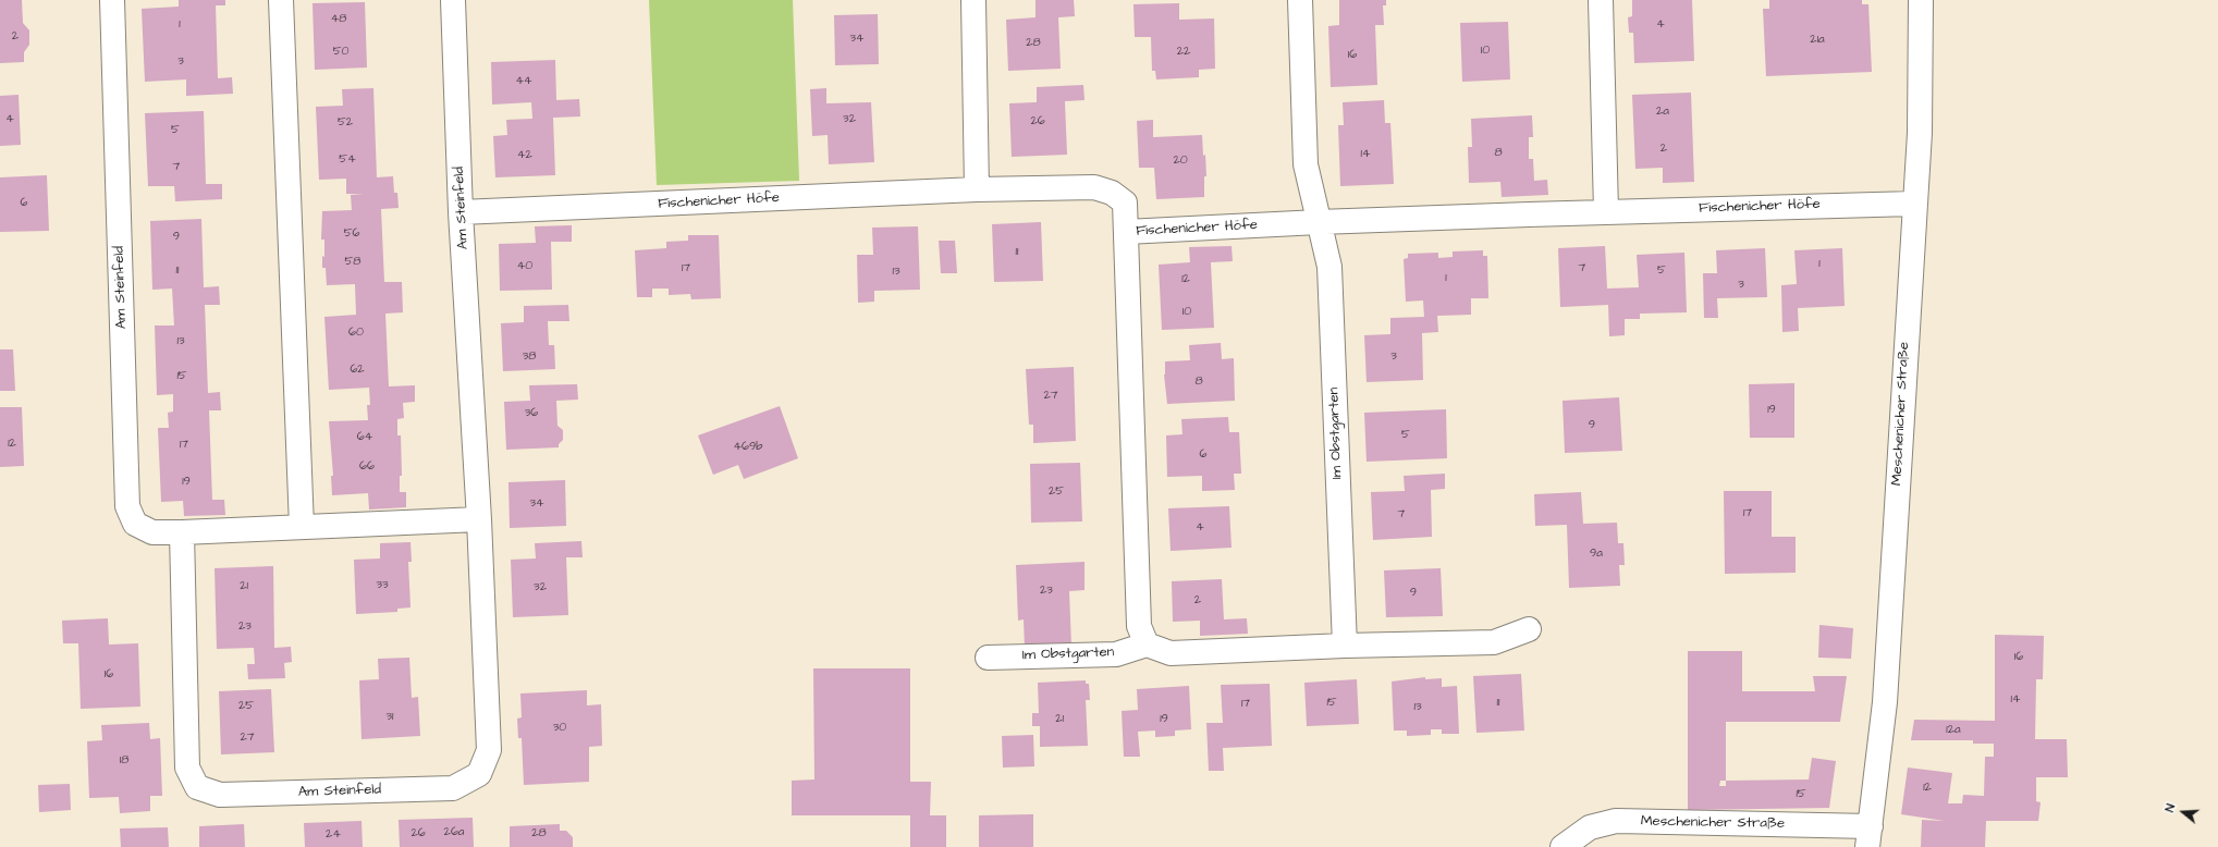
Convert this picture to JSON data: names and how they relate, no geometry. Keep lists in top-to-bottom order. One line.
{"streets":{"street":["Fischenicher Höfe","Am Steinfeld","Meschenicher Straße","Im Obstgarten"]},"crossings":[["Fischenicher Höfe","Am Steinfeld"],["Fischenicher Höfe","Meschenicher Straße"],["Fischenicher Höfe","Im Obstgarten"]],"house_numbers":["48","1","4","2","34","21a","28","10","50","22","16","3","44","2a","4","32","26","52","5","2","8","14","42","54","20","7","6","56","9","11","58","1","40","17","7","11","5","13","1","12","3","10","60","13","38","3","62","15","8","27","19","36","9","5","64","12","17","469b","6","66","19","25","34","17","7","4","9a","33","21","32","23","9","2","23","16","16","14","15","11","17","25","13","31","21","19","30","12a","27","18","12","15","26a","26","28","24"],"north":"left"}
